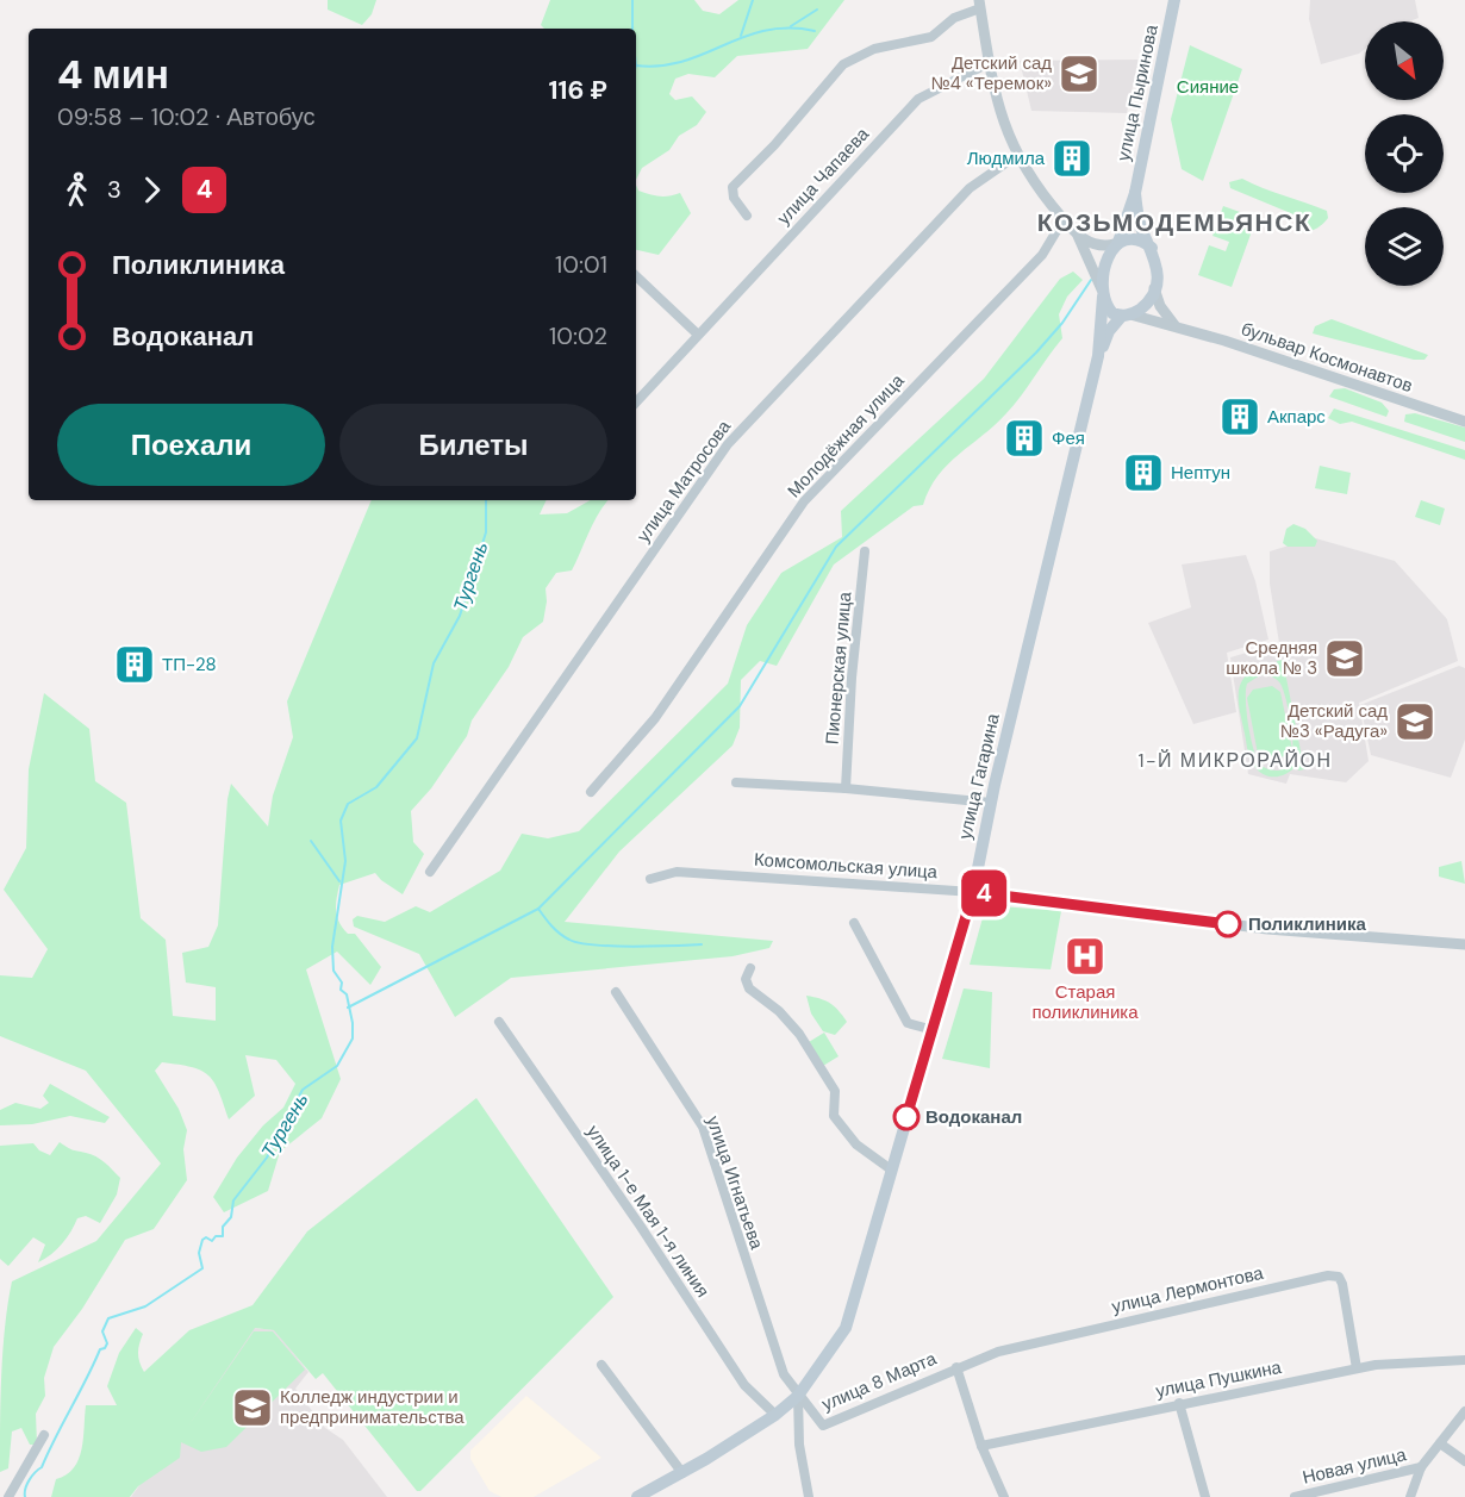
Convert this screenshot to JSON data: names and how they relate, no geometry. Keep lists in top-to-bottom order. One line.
{"streets":{"main road":["улица Пыринова","улица Гагарина","улица 8 Марта"],"street":["улица Чапаева","бульвар Космонавтов","Молодёжная улица","улица Матросова","Пионерская улица","Комсомольская улица","улица Игнатьева","улица 1-е Мая 1-я линия","улица Лермонтова","улица Пушкина","Новая улица"]},"crossings":[["улица Пыринова","бульвар Космонавтов"],["улица Пыринова","улица Гагарина"],["улица Чапаева","улица Гагарина"],["бульвар Космонавтов","улица Гагарина"],["Молодёжная улица","улица Гагарина"],["улица Матросова","улица Гагарина"],["улица Гагарина","Комсомольская улица"],["улица Гагарина","улица Игнатьева"],["улица Гагарина","улица 8 Марта"],["улица Игнатьева","улица 8 Марта"],["улица 1-е Мая 1-я линия","улица 8 Марта"],["улица Лермонтова","улица Пушкина"],["улица Лермонтова","улица 8 Марта"]],"districts":["КОЗЬМОДЕМЬЯНСК","1-Й МИКРОРАЙОН"],"water":["Тургень"],"parks":["Сияние"],"places":{"school or university":["Детский сад №4 «Теремок»","Средняя школа № 3","Детский сад №3 «Радуга»","Колледж индустрии и предпринимательства"],"building":["Людмила","Акпарс","Фея","Нептун","ТП-28"],"other":["Поликлиника","Водоканал"],"hospital":["Старая поликлиника"]},"lines":["bus line 4"],"north":"bottom right","page":{"on_map":"4","heading":["4 мин","09:58 – 10:02 · Автобус","116 ₽"],"legs":["3","4"],"list":[{"name":"Поликлиника","value":"10:01"},{"name":"Водоканал","value":"10:02"}],"buttons":["Поехали","Билеты"]}}
